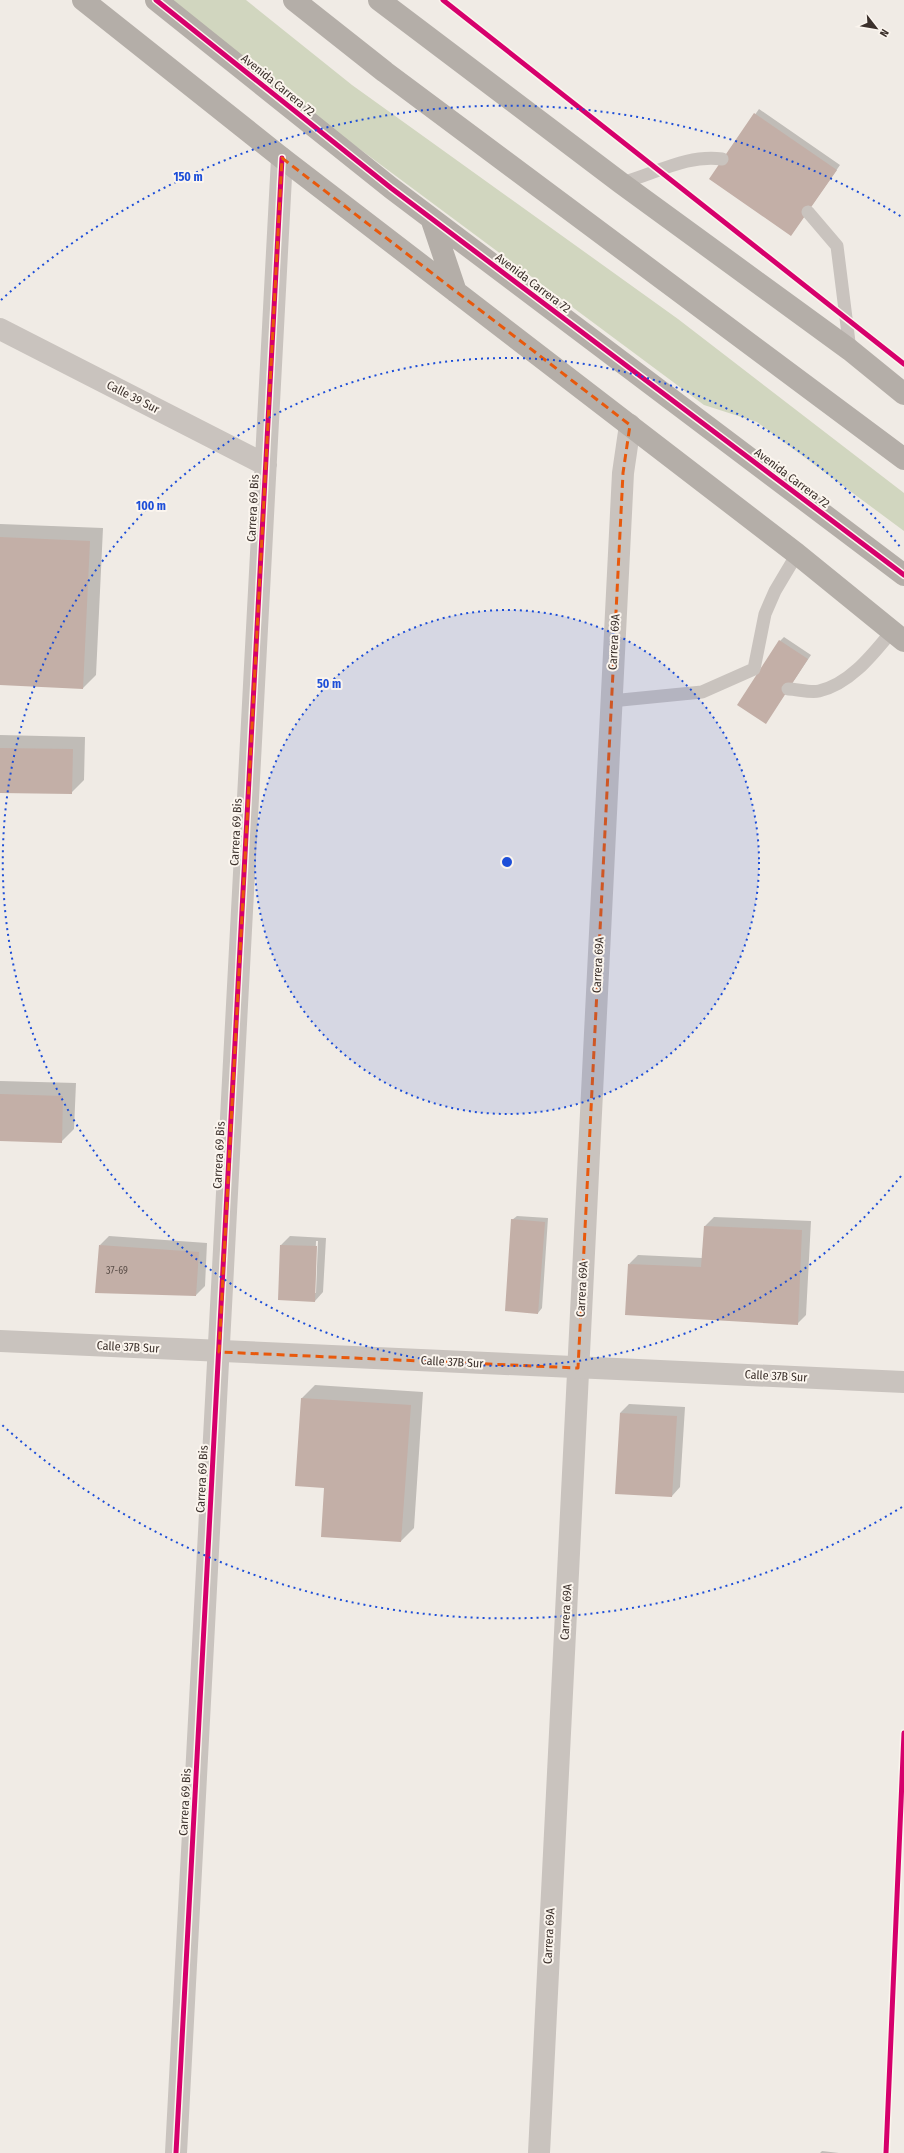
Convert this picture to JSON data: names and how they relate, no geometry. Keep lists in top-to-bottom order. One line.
{"streets":{"highway":["Avenida Carrera 72"],"street":["Calle 39 Sur","Carrera 69 Bis","Carrera 69A","Calle 37B Sur"]},"crossings":[["Calle 39 Sur","Carrera 69 Bis"],["Carrera 69 Bis","Calle 37B Sur"],["Carrera 69A","Calle 37B Sur"]],"house_numbers":["37-69"],"north":"bottom right","rings":["150 m","100 m","50 m"]}
